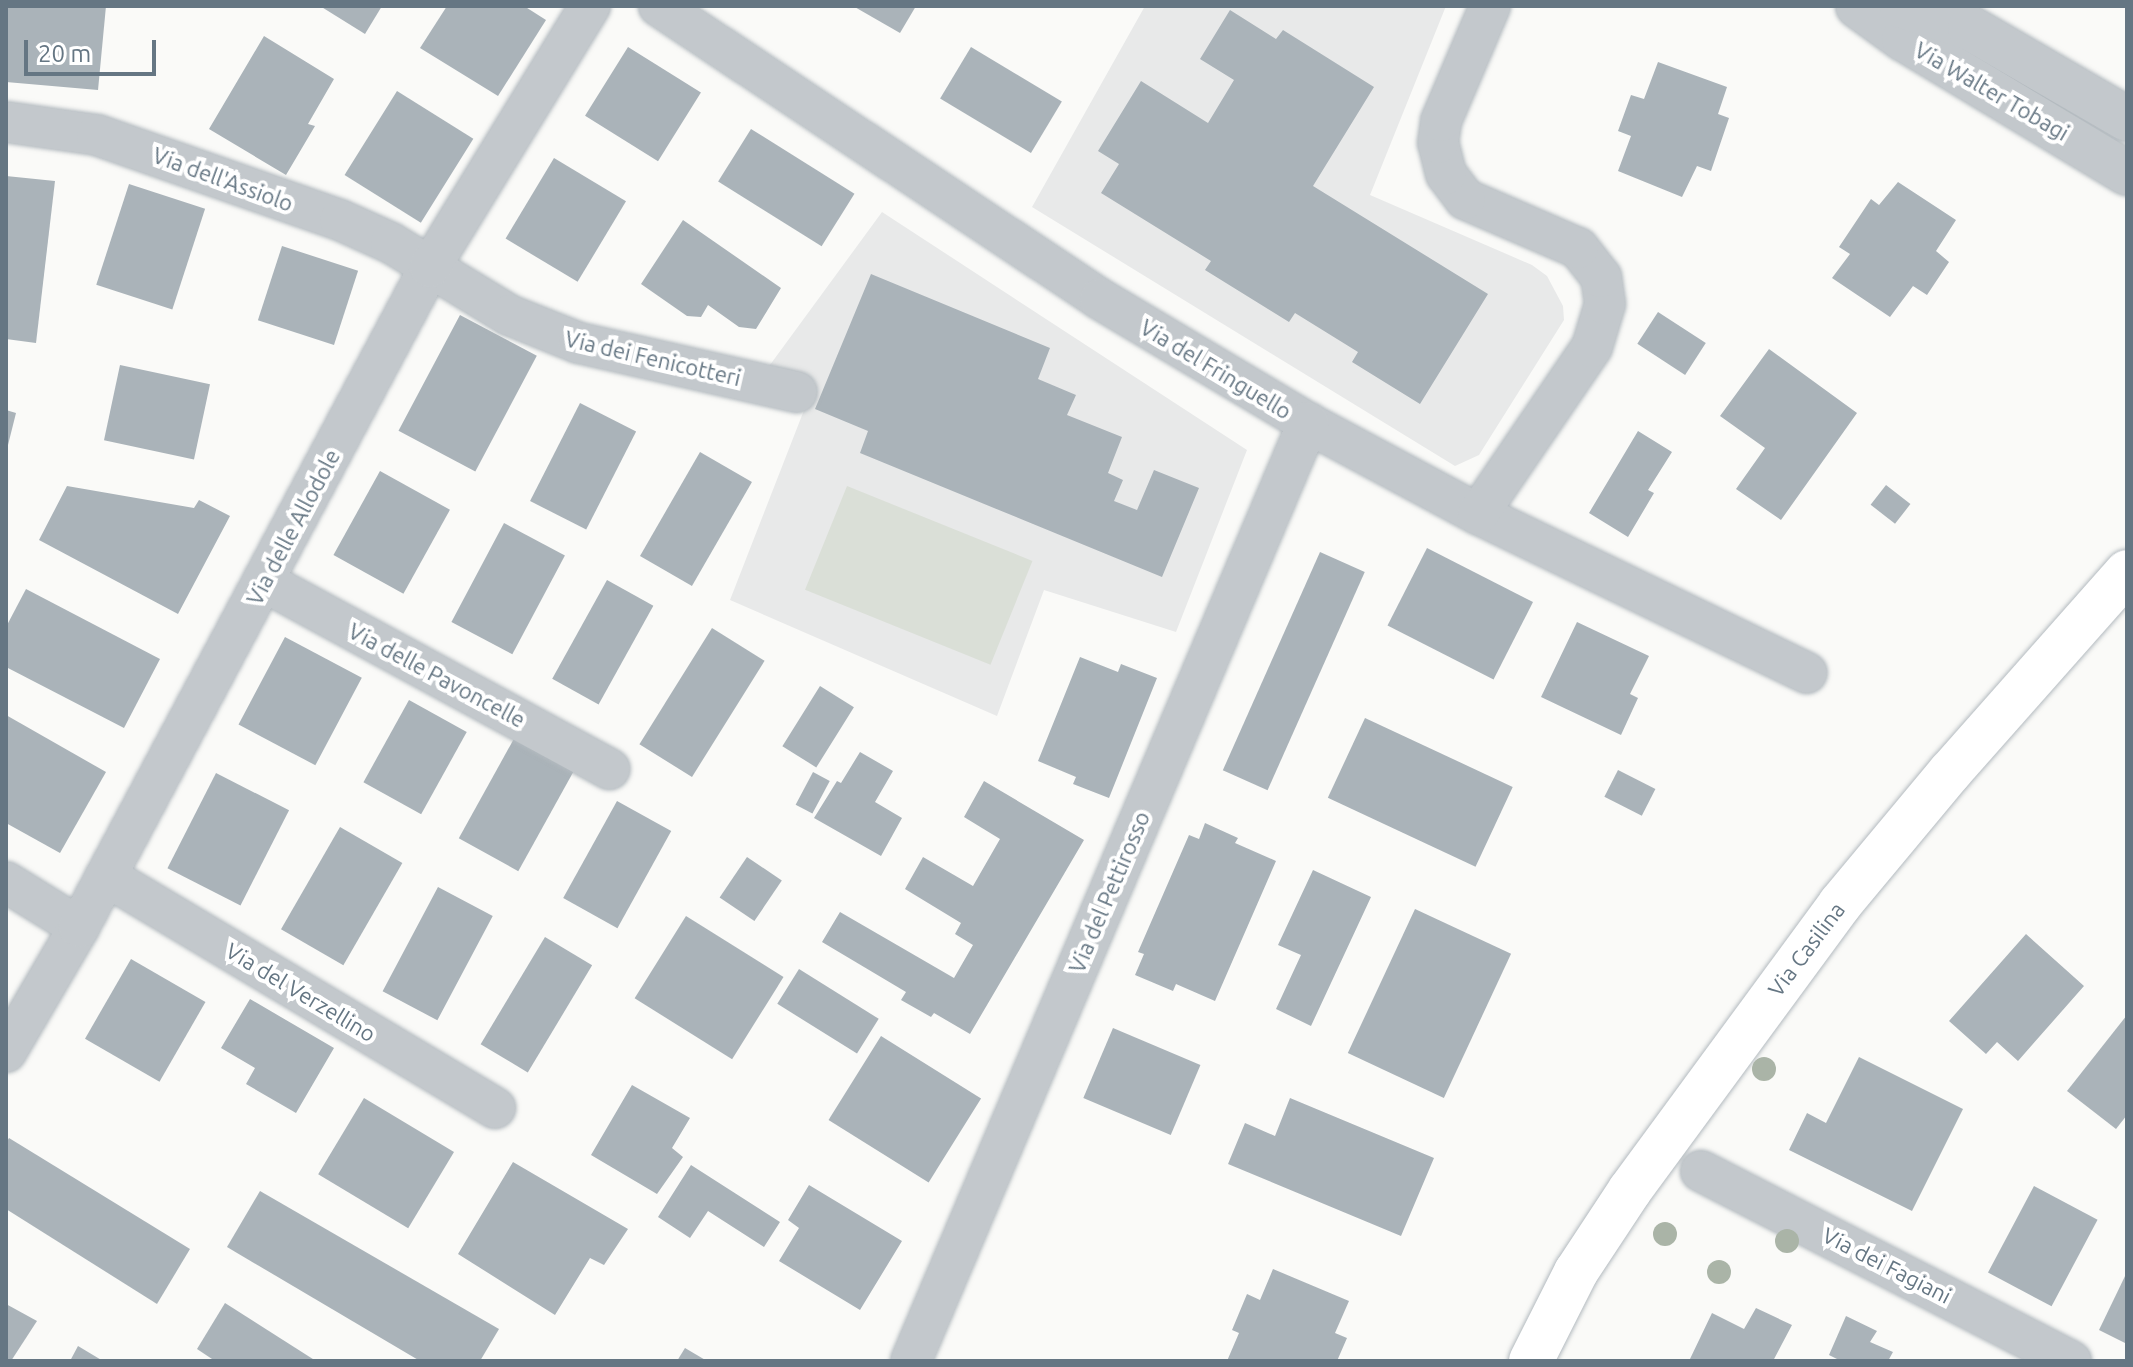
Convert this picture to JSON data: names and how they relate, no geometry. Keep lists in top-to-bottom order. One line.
{"streets":{"main road":["Via Casilina"],"street":["Via Walter Tobagi","Via dell'Assiolo","Via dei Fenicotteri","Via del Fringuello","Via delle Allodole","Via delle Pavoncelle","Via del Pettirosso","Via del Verzellino","Via dei Fagiani"]},"crossings":[["Via dell'Assiolo","Via dei Fenicotteri"],["Via dell'Assiolo","Via delle Allodole"],["Via dei Fenicotteri","Via delle Allodole"],["Via del Fringuello","Via del Pettirosso"],["Via delle Allodole","Via delle Pavoncelle"],["Via delle Allodole","Via del Verzellino"]],"scale_bar":"20 m"}
